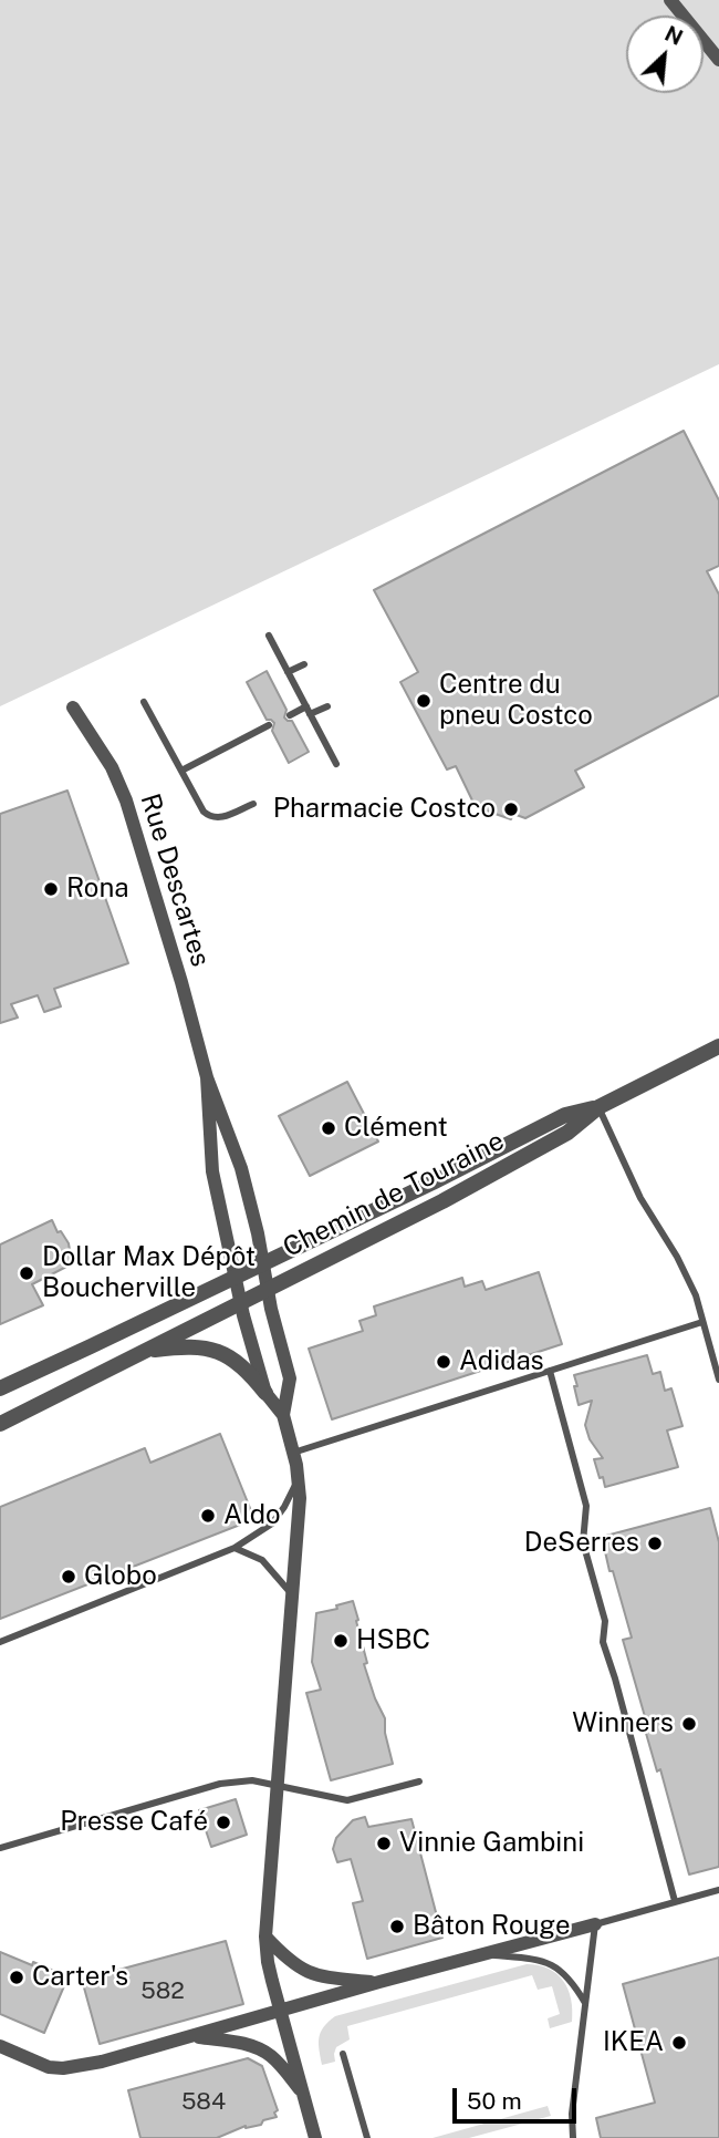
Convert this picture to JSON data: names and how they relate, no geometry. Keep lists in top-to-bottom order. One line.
{"streets":{"street":["Rue Descartes","Chemin de Touraine"]},"crossings":[["Rue Descartes","Chemin de Touraine"]],"places":["Centre du pneu Costco","Pharmacie Costco","Rona","Clément","Dollar Max Dépôt Boucherville","Adidas","Aldo","DeSerres","Globo","HSBC","Winners","Presse Café","Vinnie Gambini","Bâton Rouge","Carter's","IKEA"],"house_numbers":["582","584"],"scale_bar":"50 m","north":"top right"}
